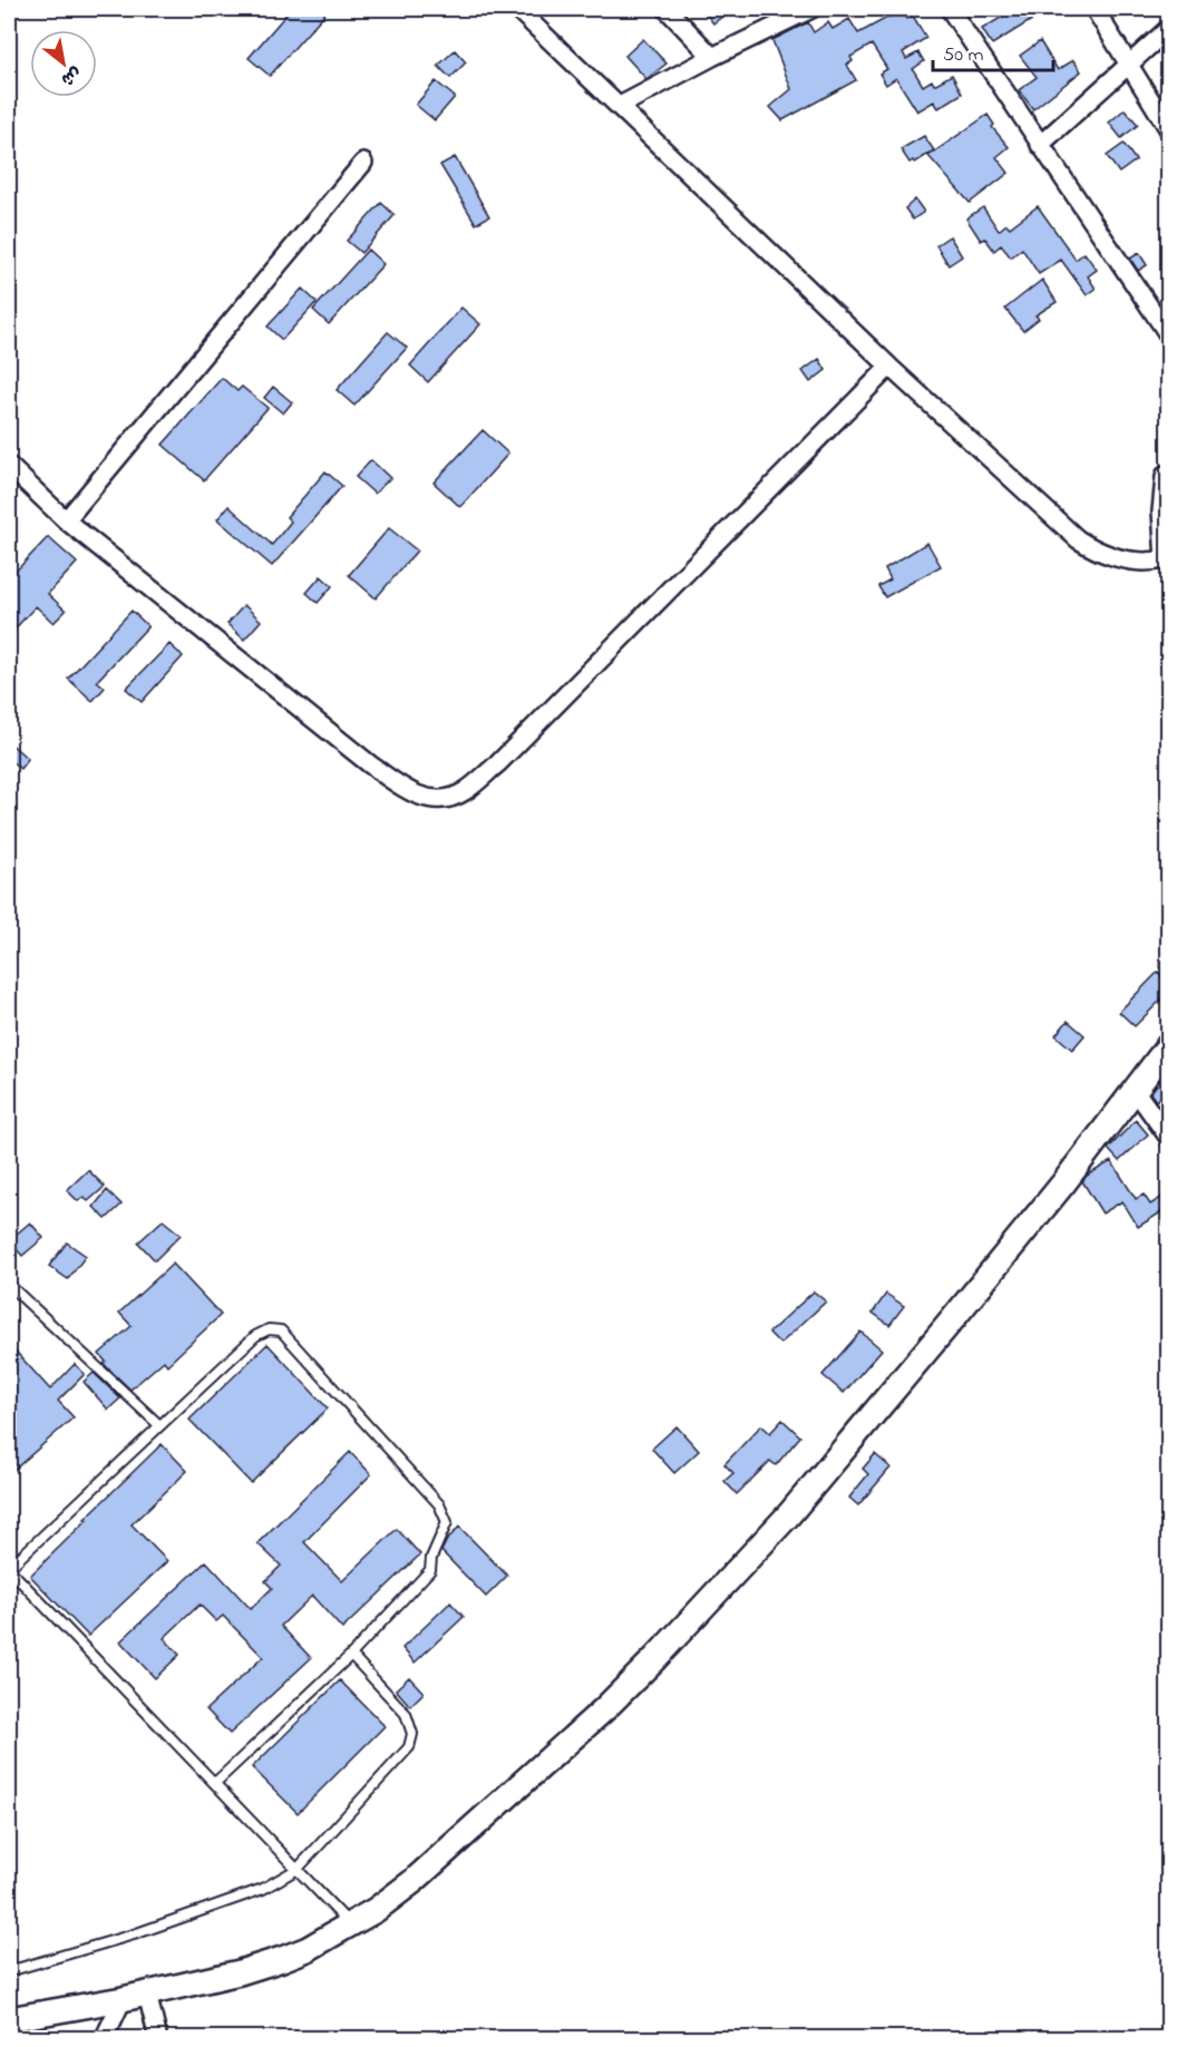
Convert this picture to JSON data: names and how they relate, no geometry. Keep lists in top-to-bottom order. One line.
{"scale_bar":"50 m","north":"bottom right"}
